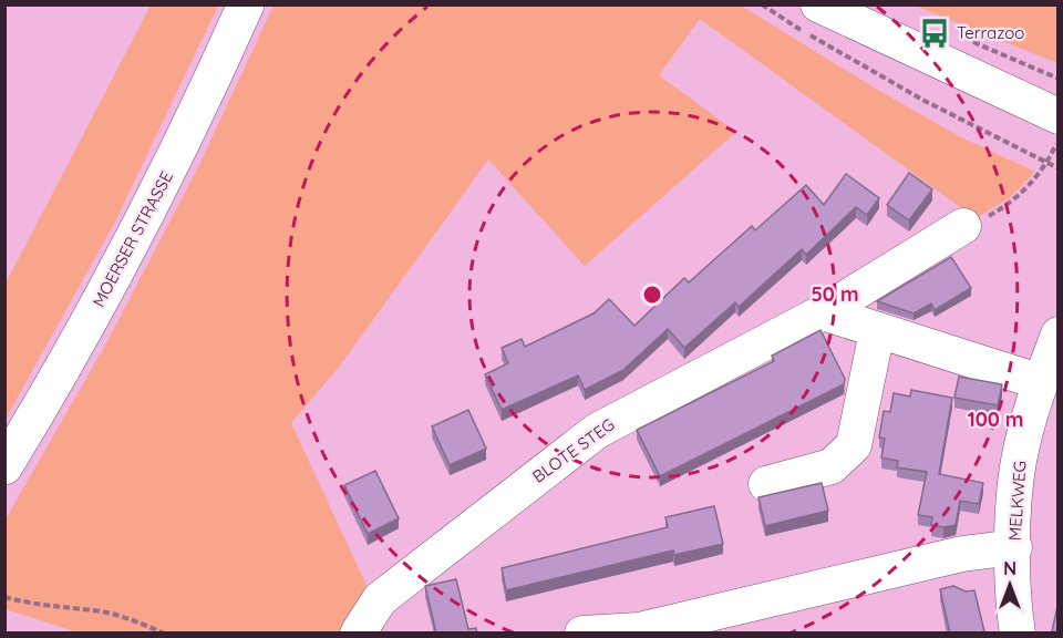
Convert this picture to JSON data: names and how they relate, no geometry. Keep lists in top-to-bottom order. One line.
{"streets":{"main road":["MOERSER STRASSE"],"street":["BLOTE STEG","MELKWEG"]},"places":{"bus stop":["Terrazoo"]},"north":"top","rings":["50 m","100 m"]}
